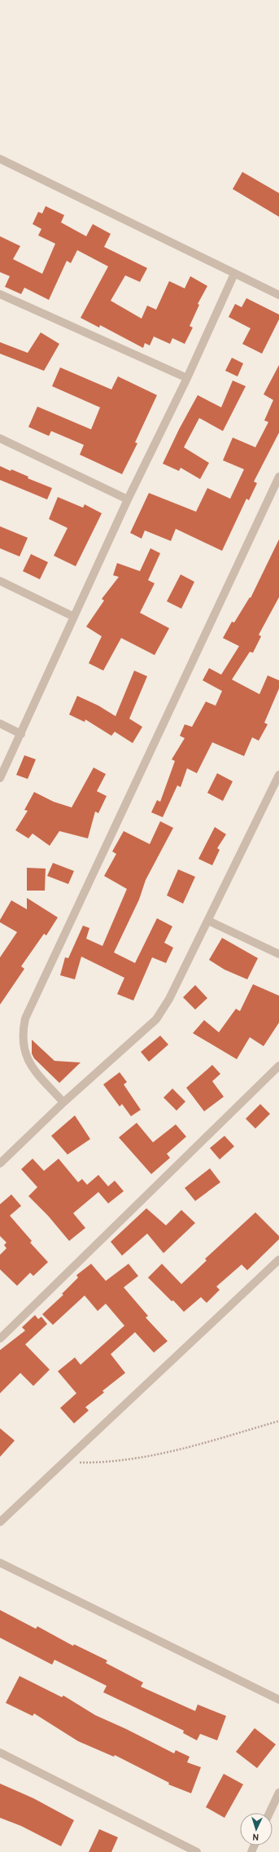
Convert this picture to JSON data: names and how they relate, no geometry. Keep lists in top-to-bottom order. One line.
{"north":"bottom"}
